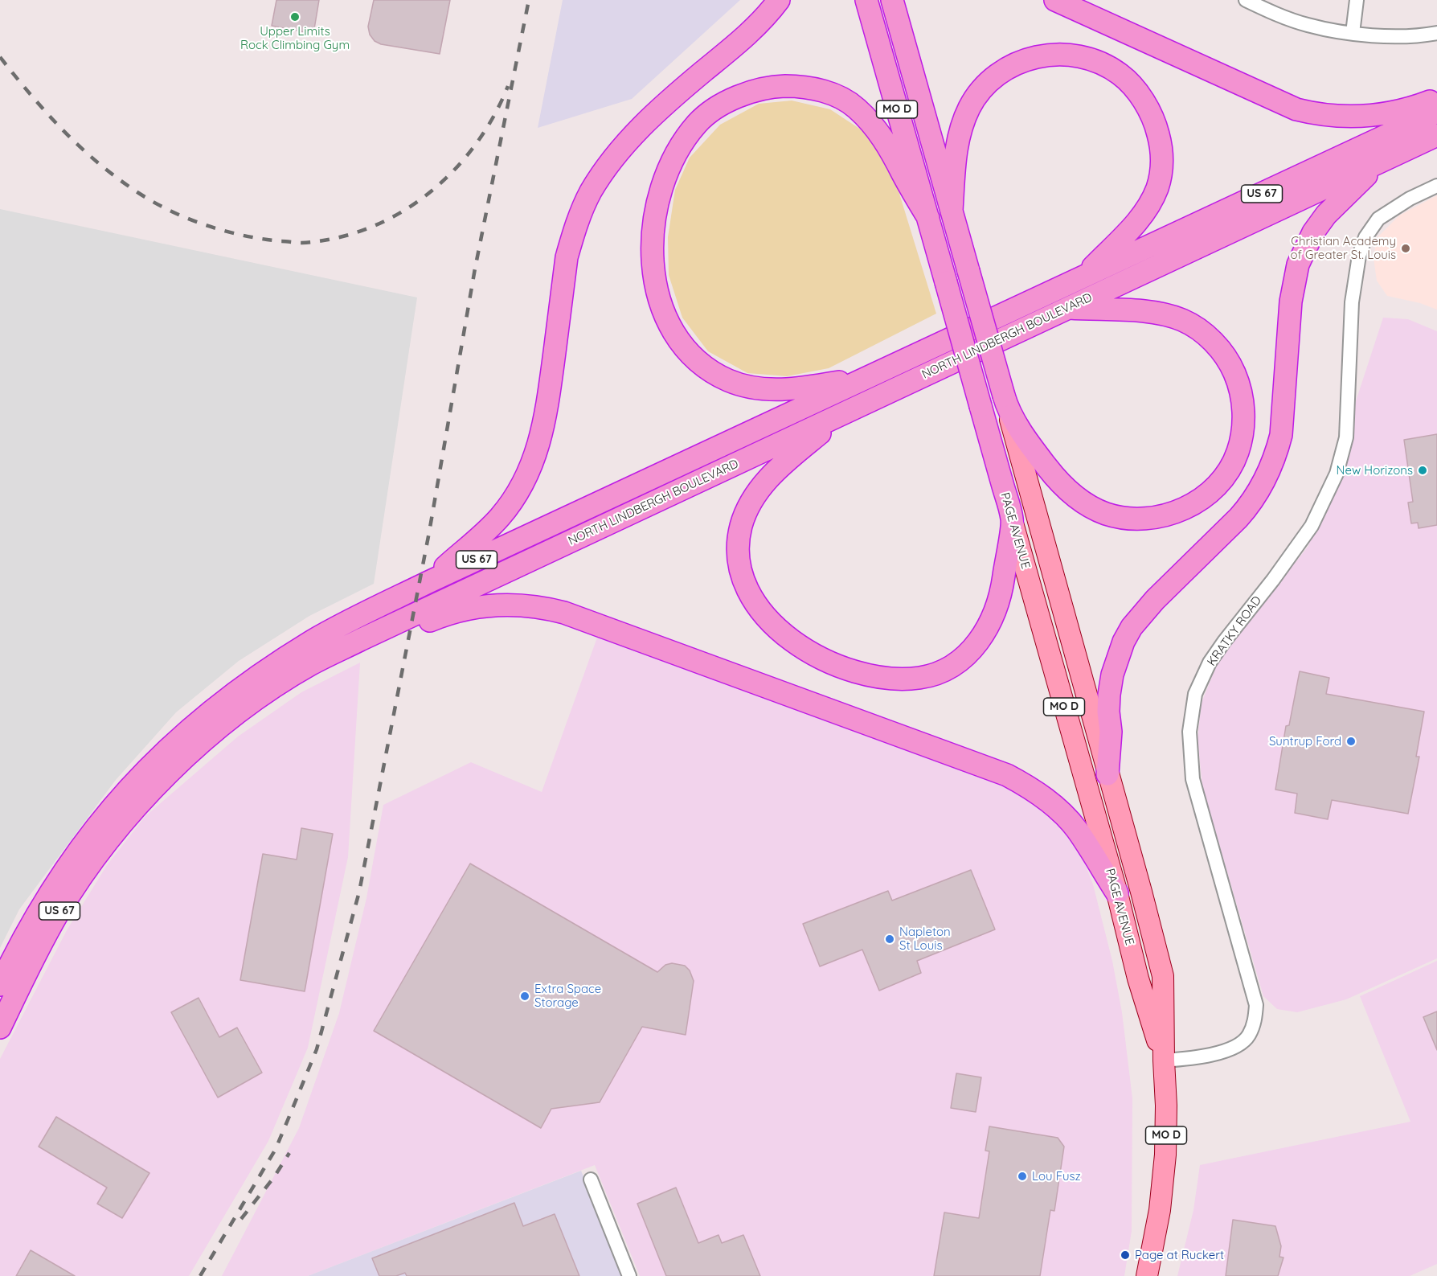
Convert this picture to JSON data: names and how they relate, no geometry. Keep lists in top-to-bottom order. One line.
{"streets":{"highway":["MO D","US 67","NORTH LINDBERGH BOULEVARD","PAGE AVENUE"],"street":["KRATKY ROAD"]},"crossings":[["PAGE AVENUE","KRATKY ROAD"]],"places":["Upper Limits Rock Climbing Gym","Christian Academy of Greater St. Louis","New Horizons","Suntrup Ford","Napleton St Louis","Extra Space Storage","Lou Fusz","Page at Ruckert"]}
